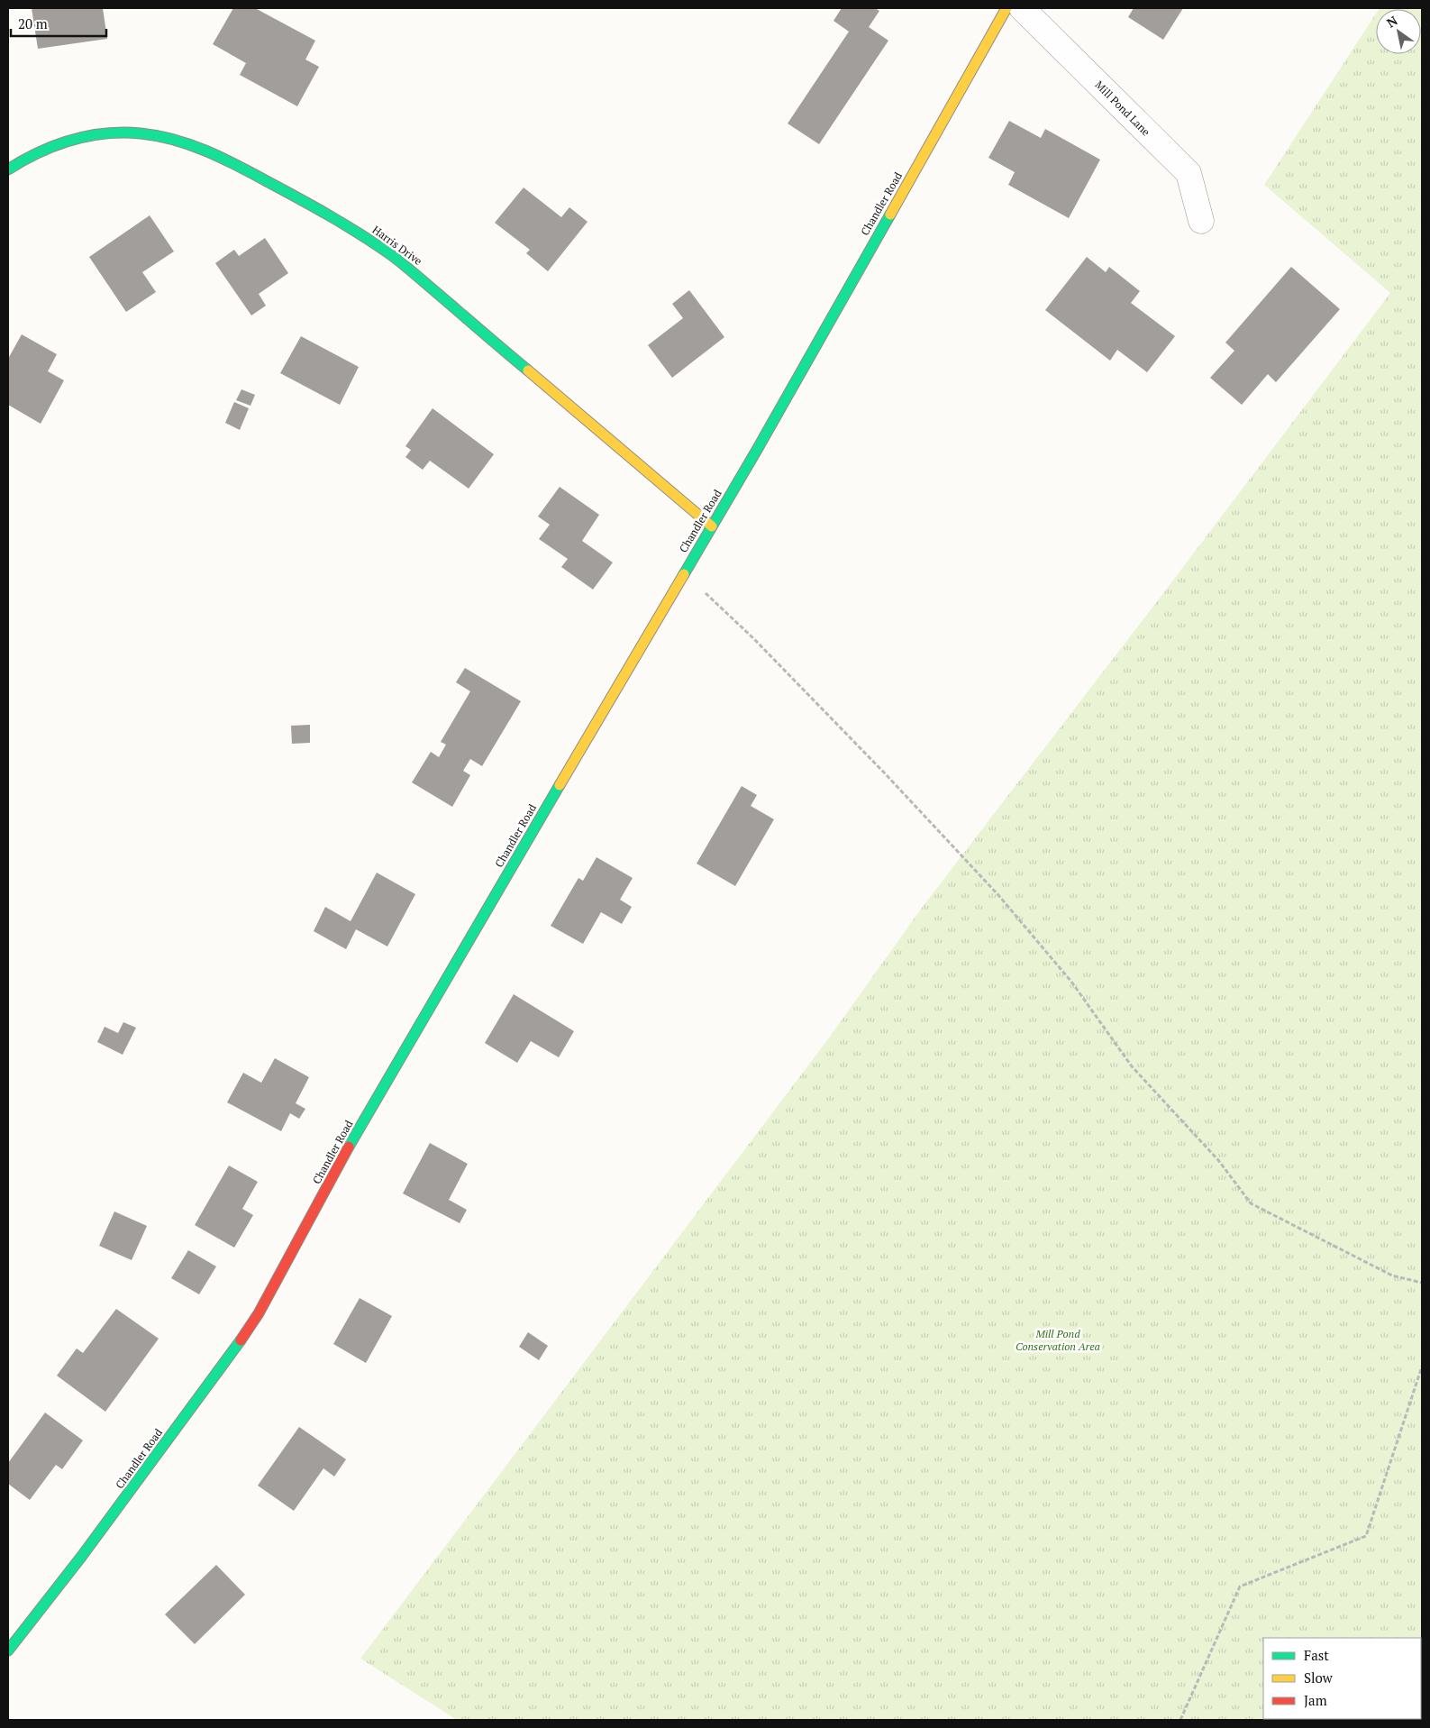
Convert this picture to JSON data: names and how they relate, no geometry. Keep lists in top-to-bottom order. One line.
{"streets":{"street":["Mill Pond Lane","Chandler Road","Harris Drive"]},"crossings":[["Chandler Road","Harris Drive"]],"parks":["Mill Pond Conservation Area"],"legend":["Fast","Slow","Jam"],"scale_bar":"20 m","north":"top left"}
